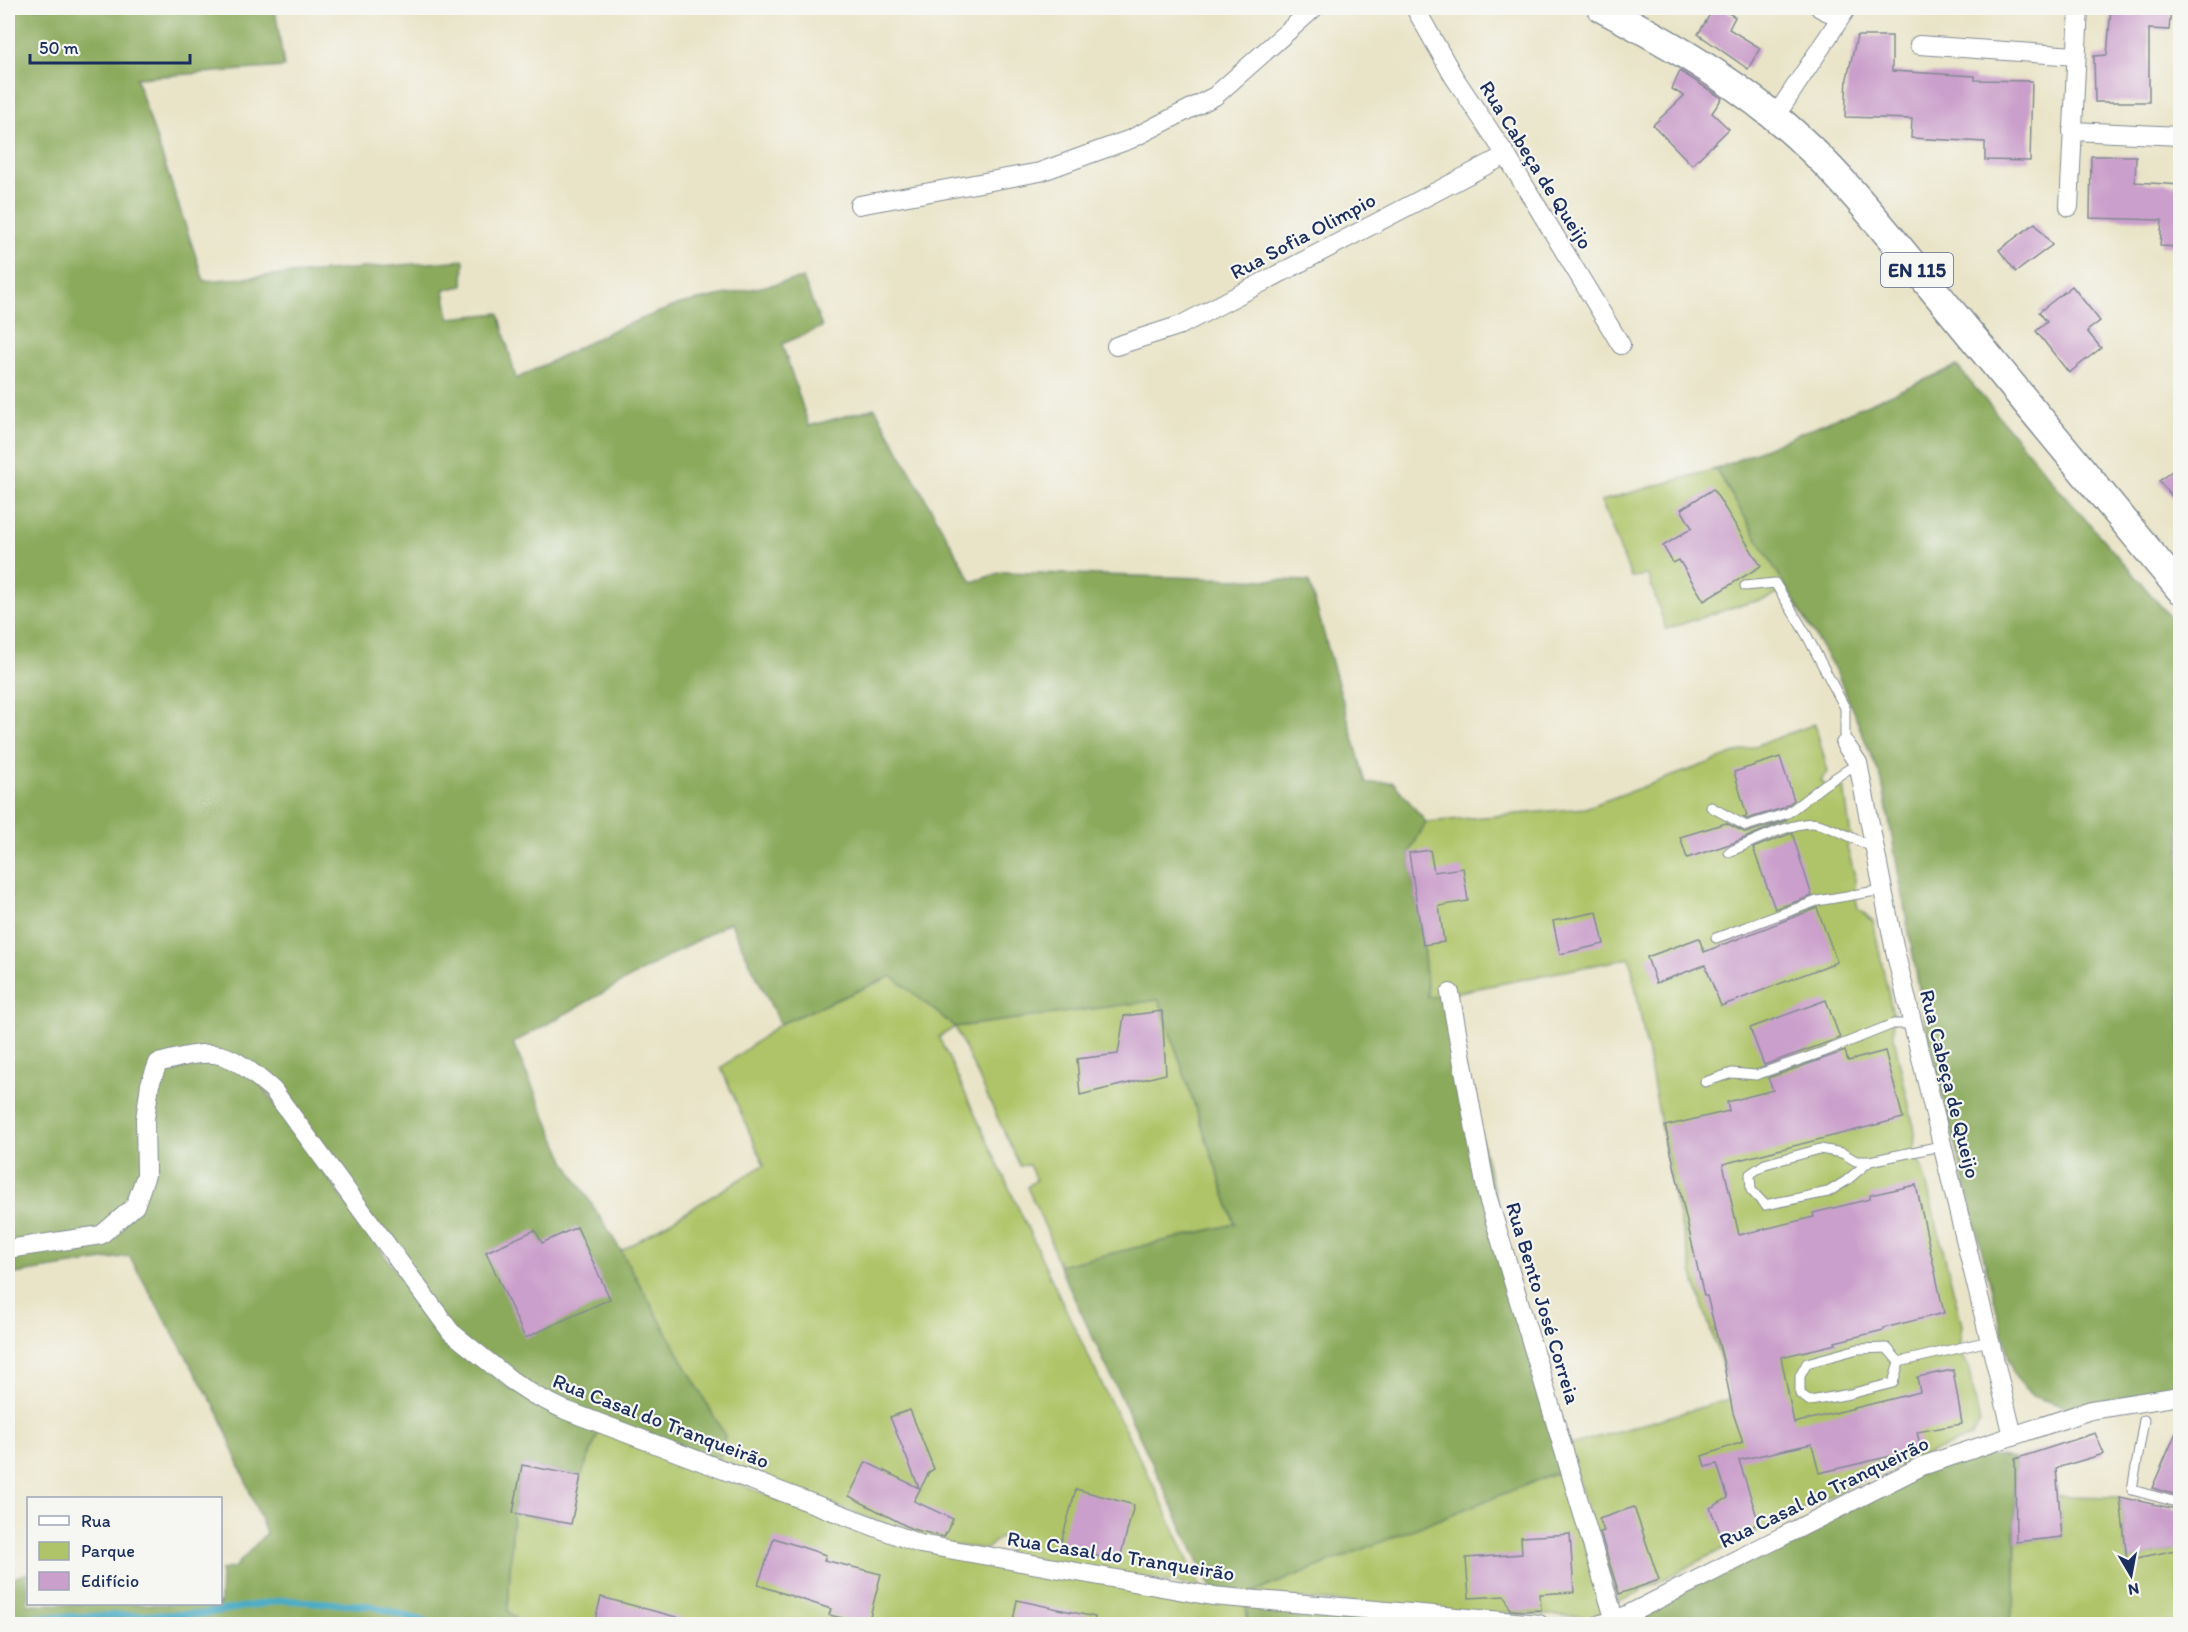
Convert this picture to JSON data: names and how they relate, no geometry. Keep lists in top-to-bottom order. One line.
{"streets":{"main road":["EN 115"],"street":["Rua Cabeça de Queijo","Rua Sofia Olimpio","Rua Bento José Correia","Rua Casal do Tranqueirão"]},"crossings":[["Rua Cabeça de Queijo","Rua Sofia Olimpio"],["Rua Cabeça de Queijo","Rua Casal do Tranqueirão"],["Rua Bento José Correia","Rua Casal do Tranqueirão"]],"legend":["Rua","Parque","Edifício"],"scale_bar":"50 m","north":"bottom"}
